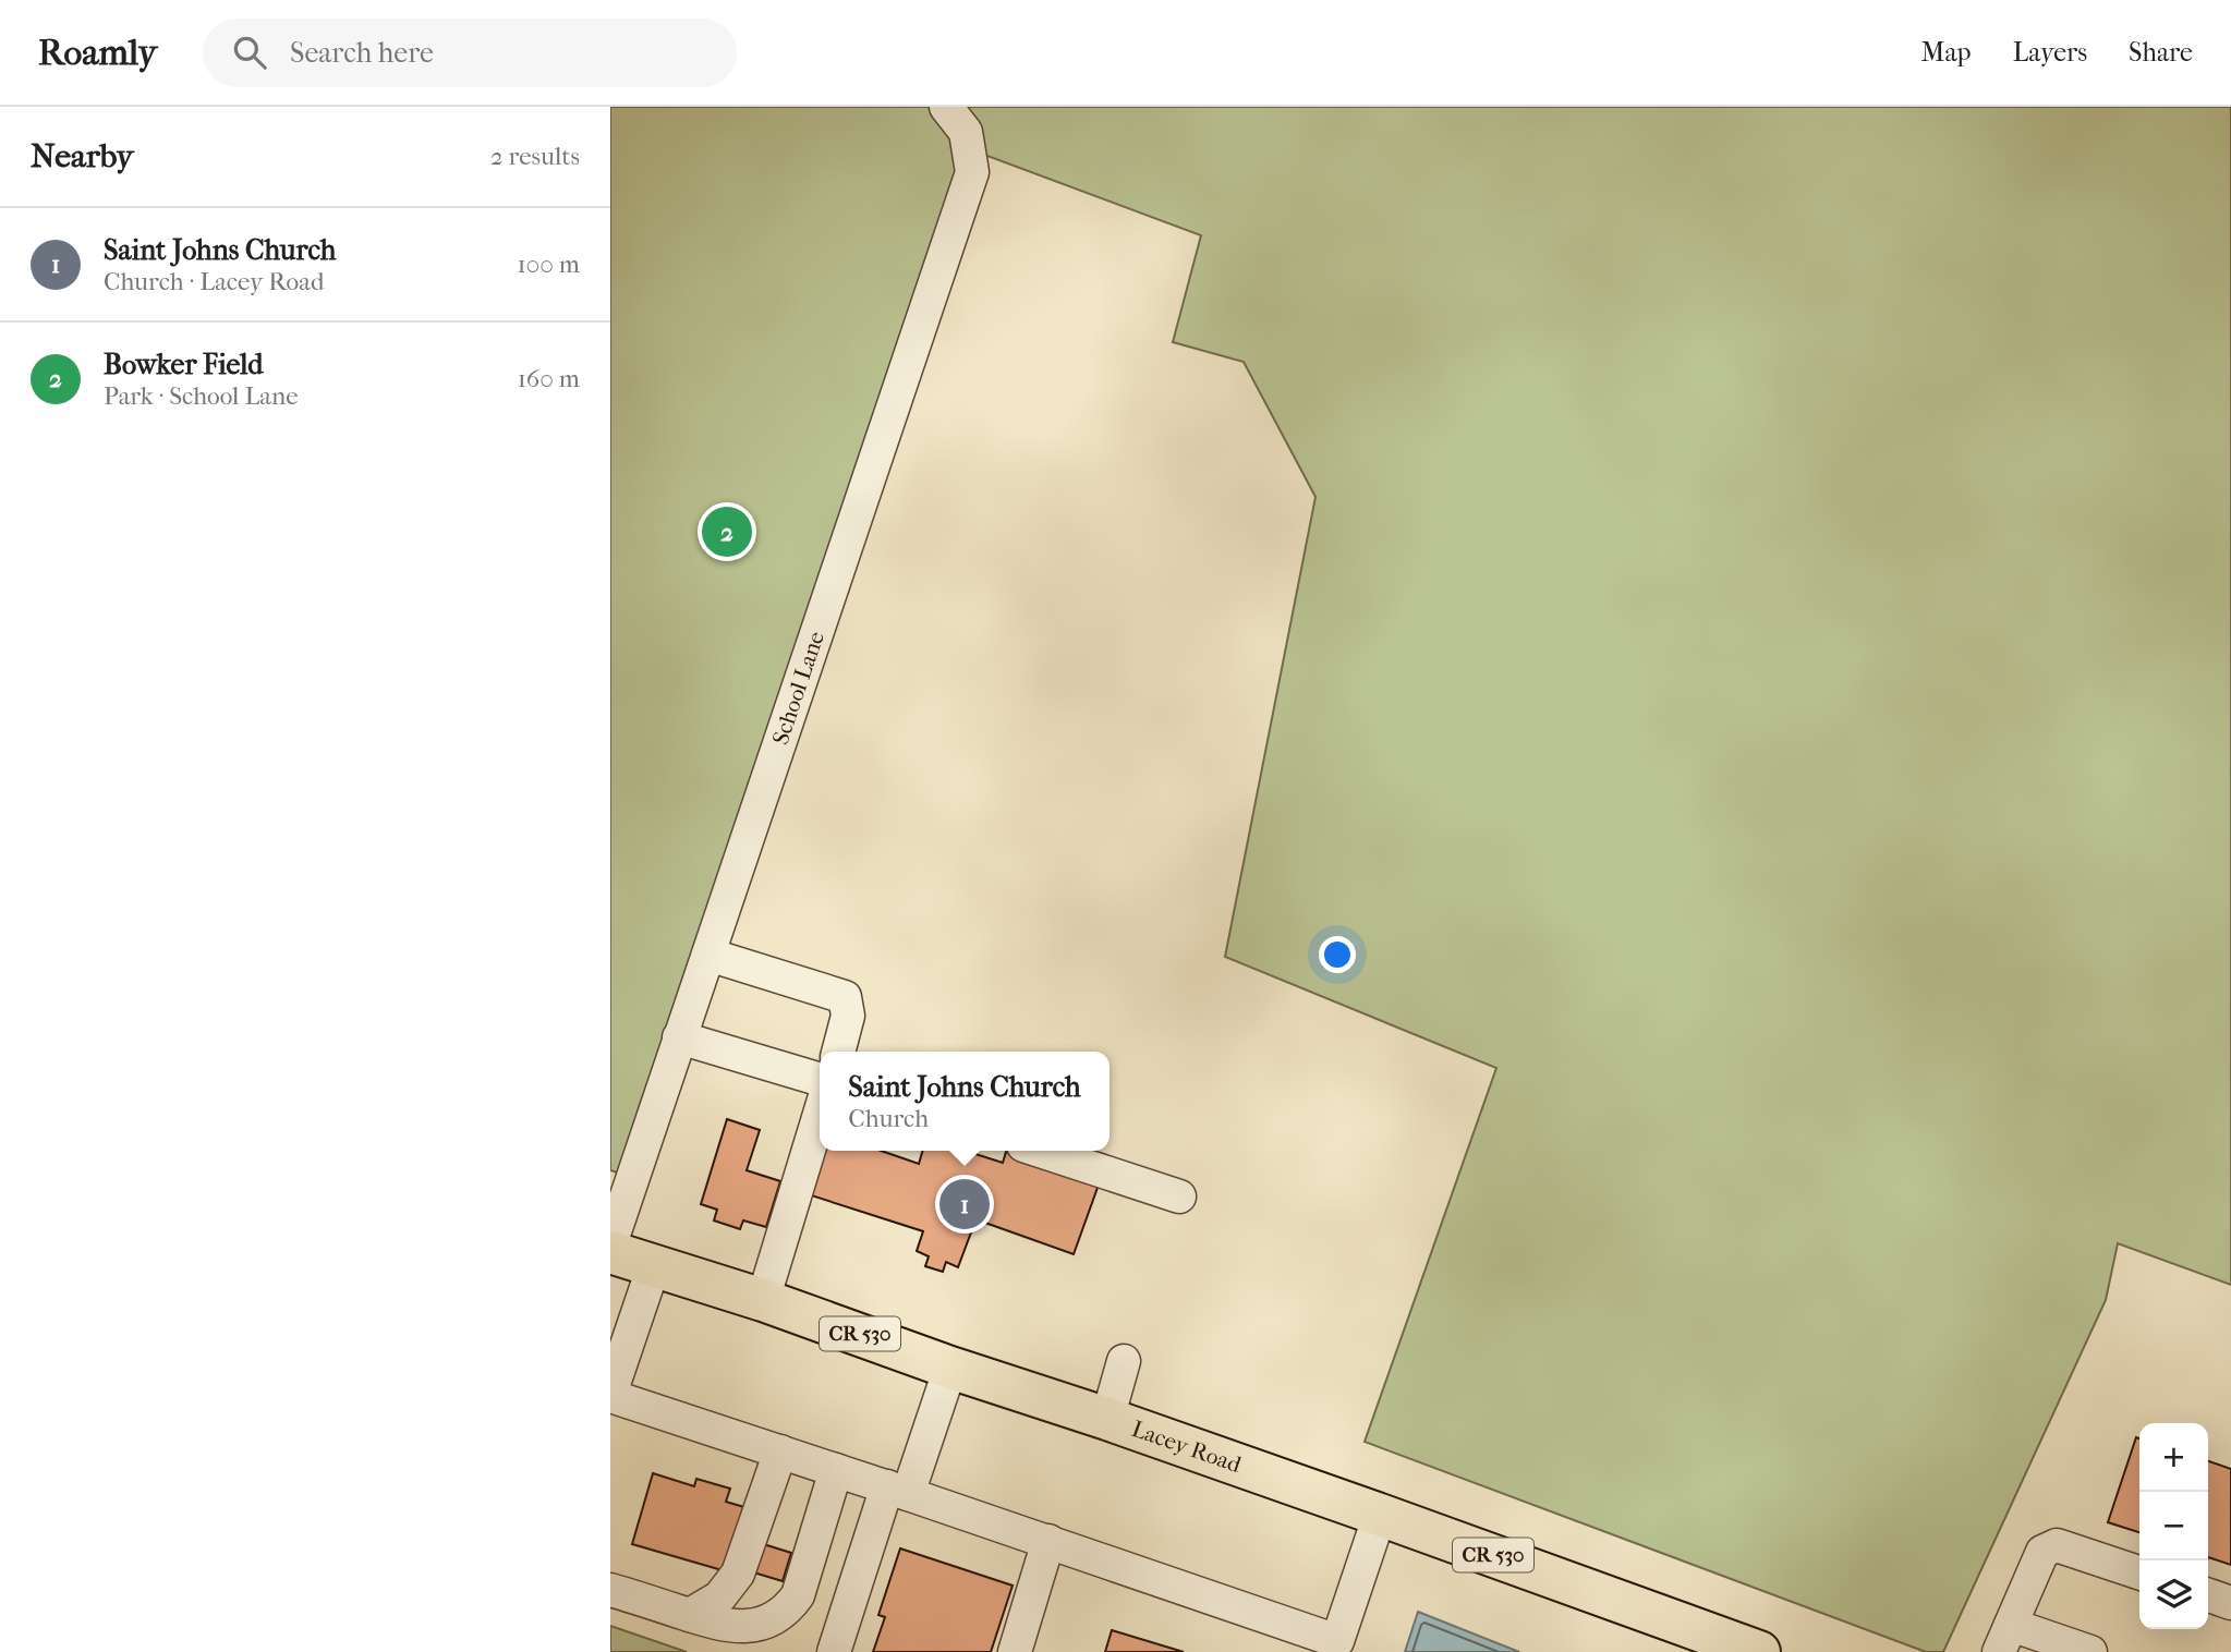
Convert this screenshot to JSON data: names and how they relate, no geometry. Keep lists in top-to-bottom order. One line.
{"streets":{"main road":["CR 530","Lacey Road"],"street":["School Lane"]},"page":{"header":"Roamly","search":"Search here","nav":["Map","Layers","Share"],"heading":["Nearby","2 results"],"list":[{"mark":"1","name":"Saint Johns Church","note":"Church · Lacey Road","value":"100 m"},{"mark":"2","name":"Bowker Field","note":"Park · School Lane","value":"160 m"}],"pins":["2","1"],"popup":["Saint Johns Church","Church"],"map_buttons":["+","−"]}}
